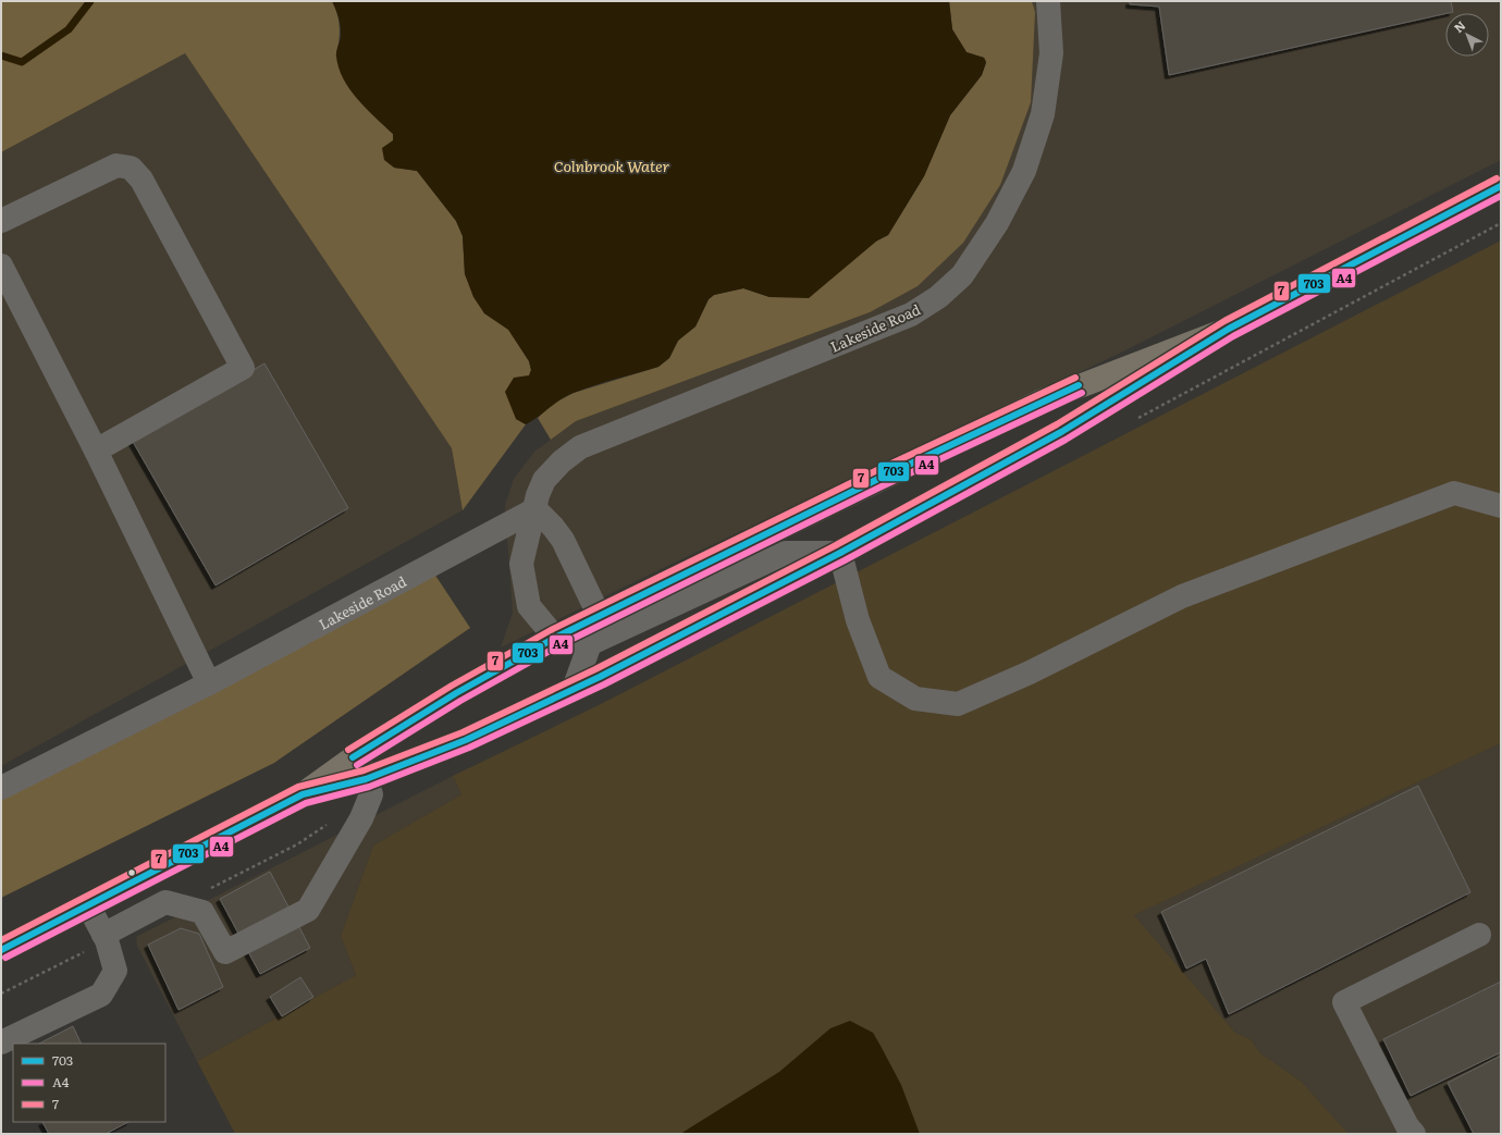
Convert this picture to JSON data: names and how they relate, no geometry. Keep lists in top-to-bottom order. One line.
{"streets":{"lane":["Lakeside Road"]},"water":["Colnbrook Water"],"lines":["transit line 7","transit line 703","transit line A4"],"legend":["703","A4","7"],"north":"top left"}
